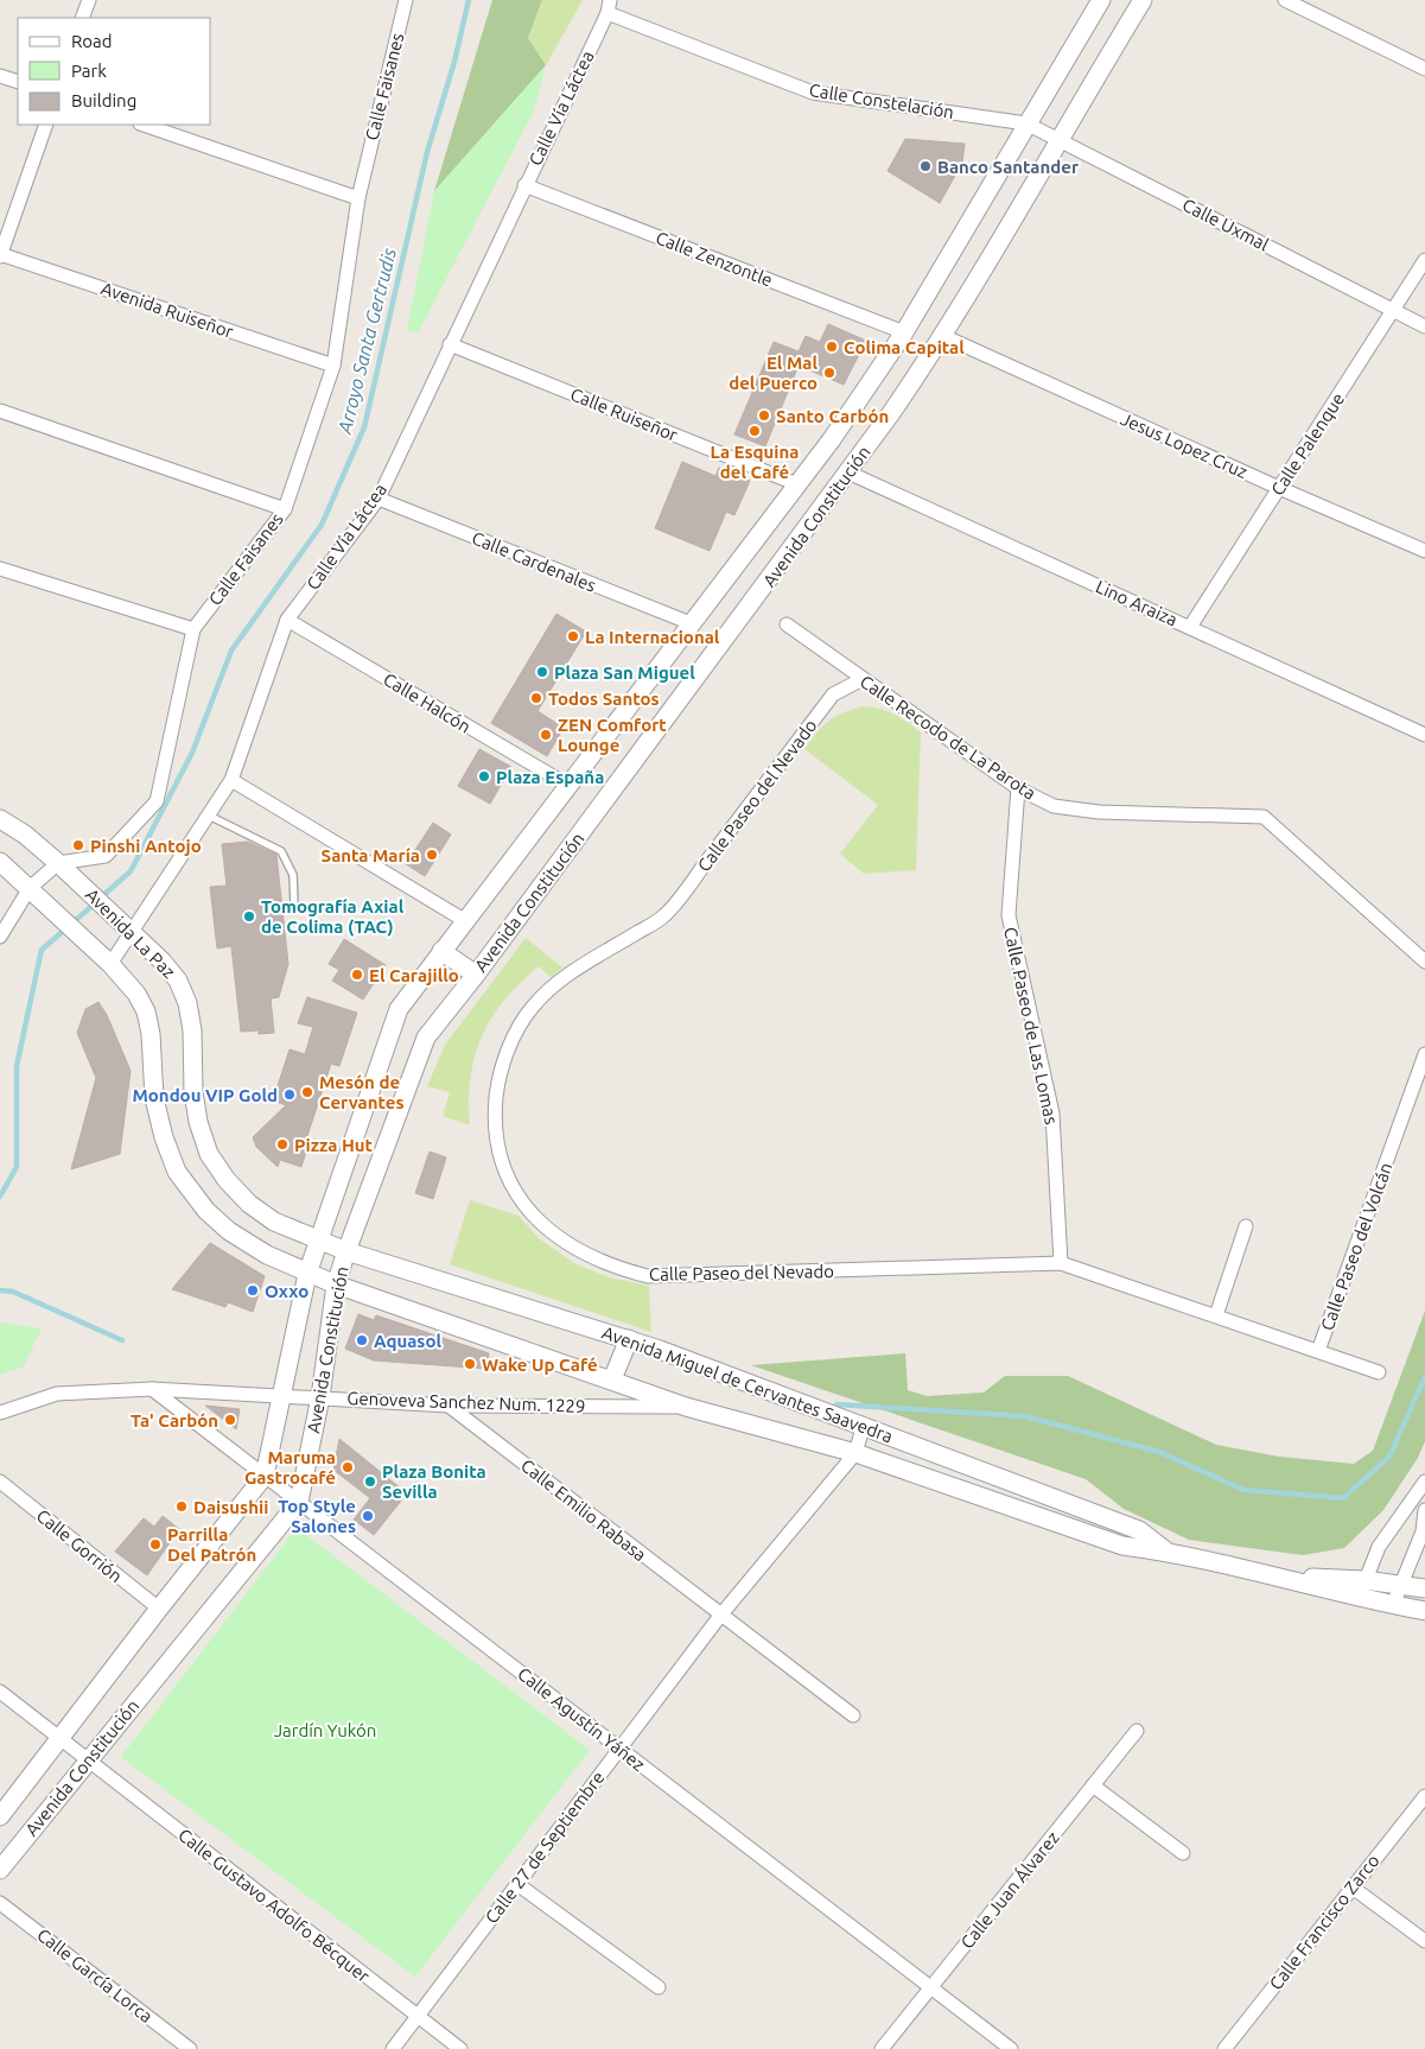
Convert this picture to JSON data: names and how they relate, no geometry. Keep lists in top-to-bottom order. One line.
{"streets":{"street":["Calle Faisanes","Calle Constelación","Calle Vía Láctea","Calle Uxmal","Calle Zenzontle","Avenida Ruiseñor","Calle Ruiseñor","Calle Palenque","Jesus Lopez Cruz","Avenida Constitución","Calle Cardenales","Lino Araiza","Calle Halcón","Calle Recodo de La Parota","Calle Paseo del Nevado","Avenida La Paz","Calle Paseo de Las Lomas","Calle Paseo del Volcán","Avenida Miguel de Cervantes Saavedra","Genoveva Sanchez Num. 1229","Calle Emilio Rabasa","Calle Gorrión","Calle Agustín Yáñez","Calle 27 de Septiembre","Calle Juan Álvarez","Calle Gustavo Adolfo Bécquer","Calle Francisco Zarco","Calle García Lorca"]},"crossings":[["Calle Faisanes","Avenida Ruiseñor"],["Calle Faisanes","Avenida La Paz"],["Calle Constelación","Calle Vía Láctea"],["Calle Constelación","Calle Uxmal"],["Calle Constelación","Avenida Constitución"],["Calle Vía Láctea","Calle Zenzontle"],["Calle Vía Láctea","Calle Ruiseñor"],["Calle Vía Láctea","Calle Cardenales"],["Calle Vía Láctea","Calle Halcón"],["Calle Vía Láctea","Avenida La Paz"],["Calle Uxmal","Calle Palenque"],["Calle Uxmal","Avenida Constitución"],["Calle Zenzontle","Avenida Constitución"],["Calle Ruiseñor","Avenida Constitución"],["Calle Palenque","Jesus Lopez Cruz"],["Calle Palenque","Lino Araiza"],["Jesus Lopez Cruz","Avenida Constitución"],["Avenida Constitución","Calle Cardenales"],["Avenida Constitución","Lino Araiza"],["Avenida Constitución","Calle Halcón"],["Avenida Constitución","Avenida La Paz"],["Avenida Constitución","Avenida Miguel de Cervantes Saavedra"],["Avenida Constitución","Genoveva Sanchez Num. 1229"],["Avenida Constitución","Calle Gorrión"],["Avenida Constitución","Calle Agustín Yáñez"],["Avenida Constitución","Calle Gustavo Adolfo Bécquer"],["Calle Recodo de La Parota","Calle Paseo del Nevado"],["Calle Recodo de La Parota","Calle Paseo de Las Lomas"],["Calle Paseo del Nevado","Calle Paseo de Las Lomas"],["Calle Paseo del Nevado","Calle Paseo del Volcán"],["Avenida La Paz","Avenida Miguel de Cervantes Saavedra"],["Calle Paseo de Las Lomas","Calle Paseo del Volcán"],["Avenida Miguel de Cervantes Saavedra","Genoveva Sanchez Num. 1229"],["Avenida Miguel de Cervantes Saavedra","Calle 27 de Septiembre"],["Genoveva Sanchez Num. 1229","Calle Emilio Rabasa"],["Genoveva Sanchez Num. 1229","Calle Agustín Yáñez"],["Calle Emilio Rabasa","Calle 27 de Septiembre"],["Calle Agustín Yáñez","Calle 27 de Septiembre"],["Calle Agustín Yáñez","Calle Juan Álvarez"],["Calle 27 de Septiembre","Calle Gustavo Adolfo Bécquer"]],"water":["Arroyo Santa Gertrudis"],"parks":["Jardín Yukón"],"places":["Banco Santander","Colima Capital","El Mal del Puerco","Santo Carbón","La Esquina del Café","La Internacional","Plaza San Miguel","Todos Santos","ZEN Comfort Lounge","Plaza España","Pinshi Antojo","Santa María","Tomografía Axial de Colima (TAC)","El Carajillo","Mesón de Cervantes","Mondou VIP Gold","Pizza Hut","Oxxo","Aquasol","Wake Up Café","Ta' Carbón","Maruma Gastrocafé","Plaza Bonita Sevilla","Daisushii","Top Style Salones","Parrilla Del Patrón"],"legend":["Road","Park","Building"]}
